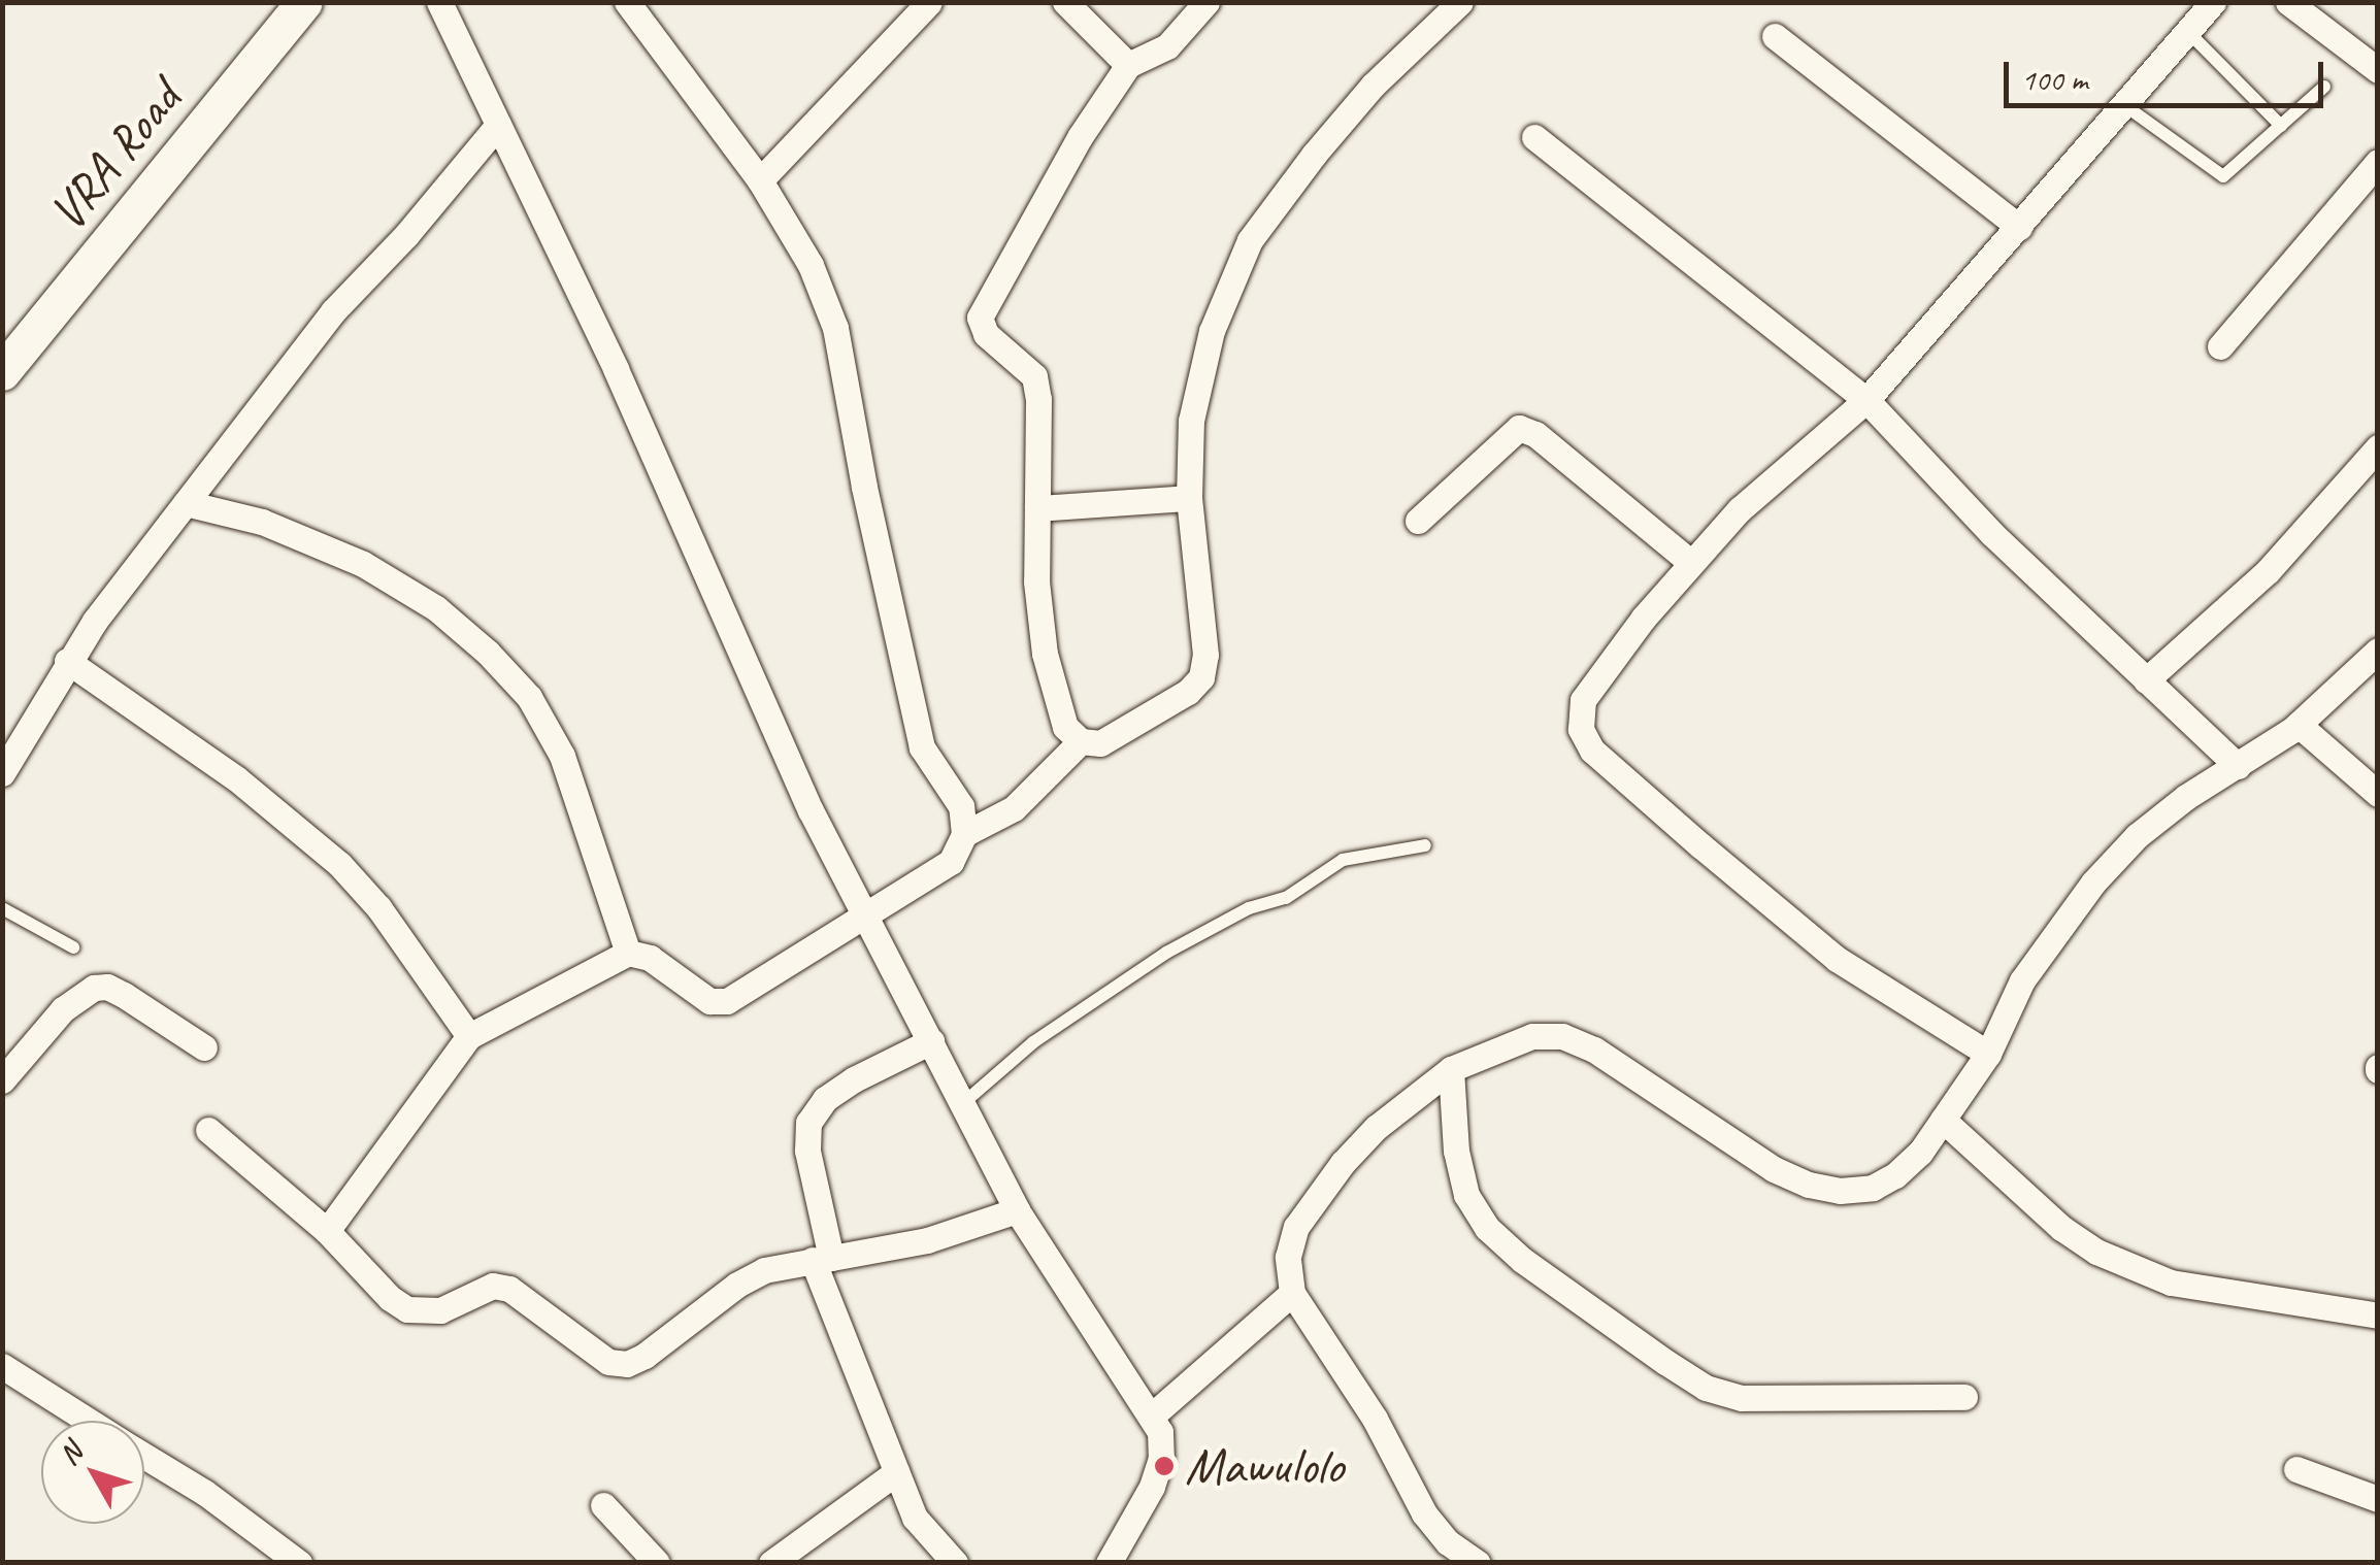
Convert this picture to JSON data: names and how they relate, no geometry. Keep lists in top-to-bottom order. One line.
{"streets":{"street":["VRA Road"]},"places":["Mawulolo"],"scale_bar":"100 m","north":"top left"}
